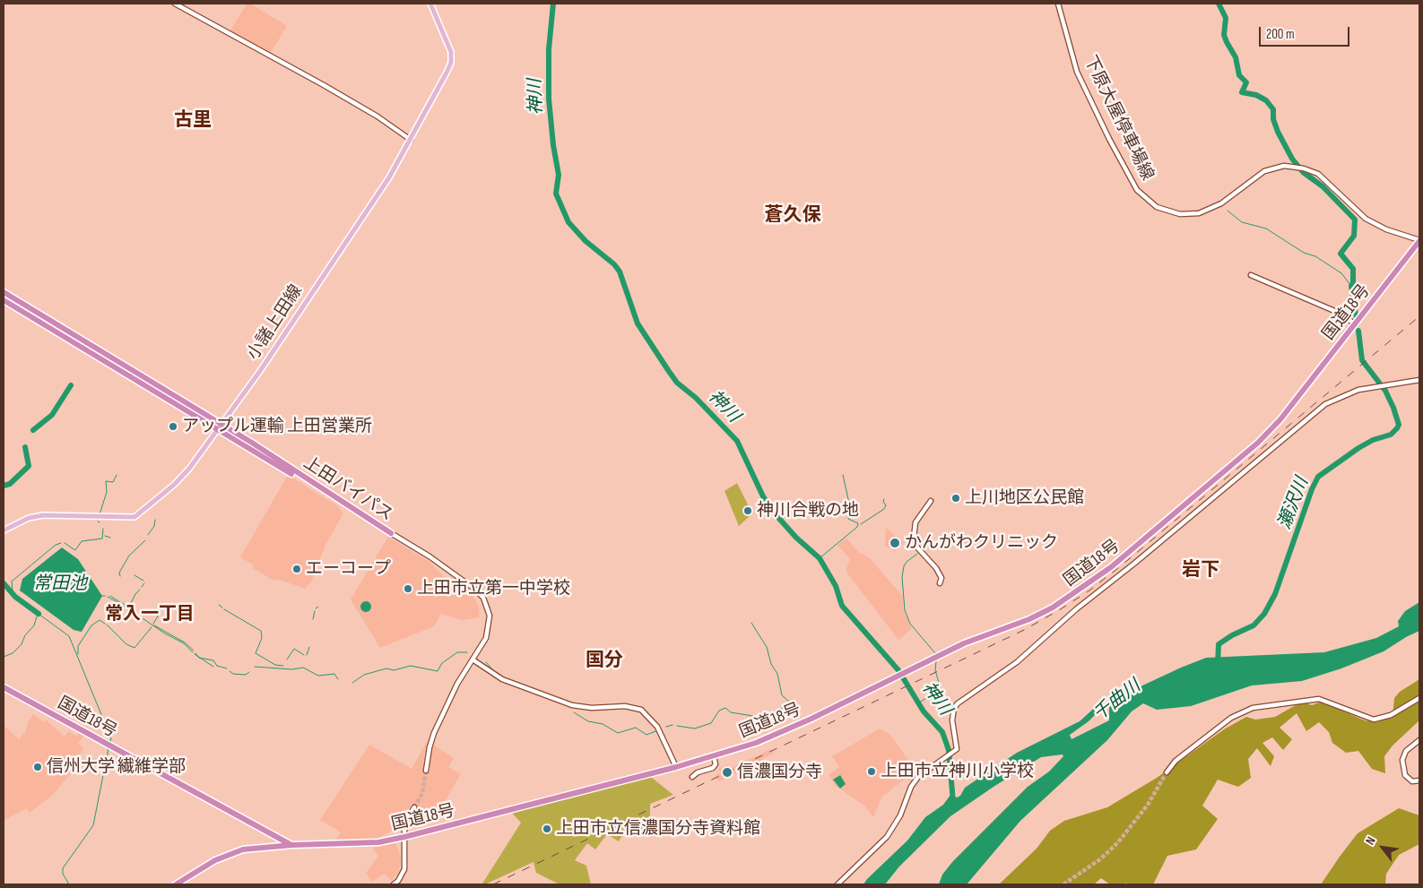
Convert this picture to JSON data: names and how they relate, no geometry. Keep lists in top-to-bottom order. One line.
{"streets":{"highway":["国道18号","上田バイパス"],"main road":["小諸上田線"],"street":["下原大屋停車場線"]},"crossings":[["下原大屋停車場線","国道18号"],["小諸上田線","上田バイパス"]],"districts":["古里","蒼久保","岩下","常入一丁目","国分"],"water":["神川","瀬沢川","常田池","千曲川"],"places":["アップル運輸 上田営業所","上川地区公民館","神川合戦の地","かんがわクリニック","エーコープ","上田市立第一中学校","信州大学 繊維学部","上田市立神川小学校","信濃国分寺","上田市立信濃国分寺資料館"],"scale_bar":"200 m","north":"top left"}
